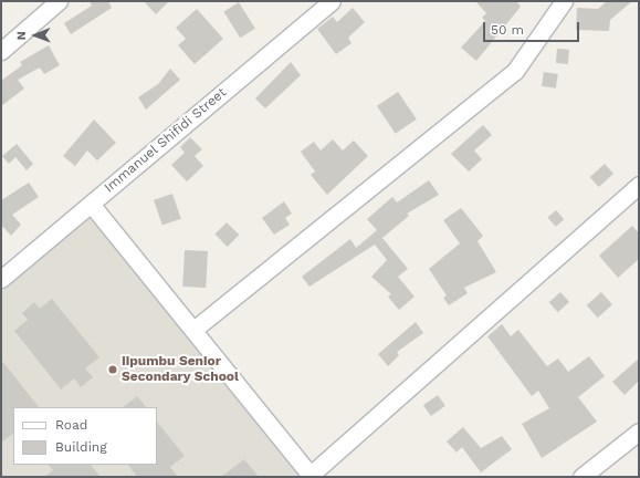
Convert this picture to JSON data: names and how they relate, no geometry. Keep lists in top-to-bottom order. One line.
{"streets":{"street":["Immanuel Shifidi Street"]},"places":["Iipumbu Senior Secondary School"],"legend":["Road","Building"],"scale_bar":"50 m","north":"left"}
